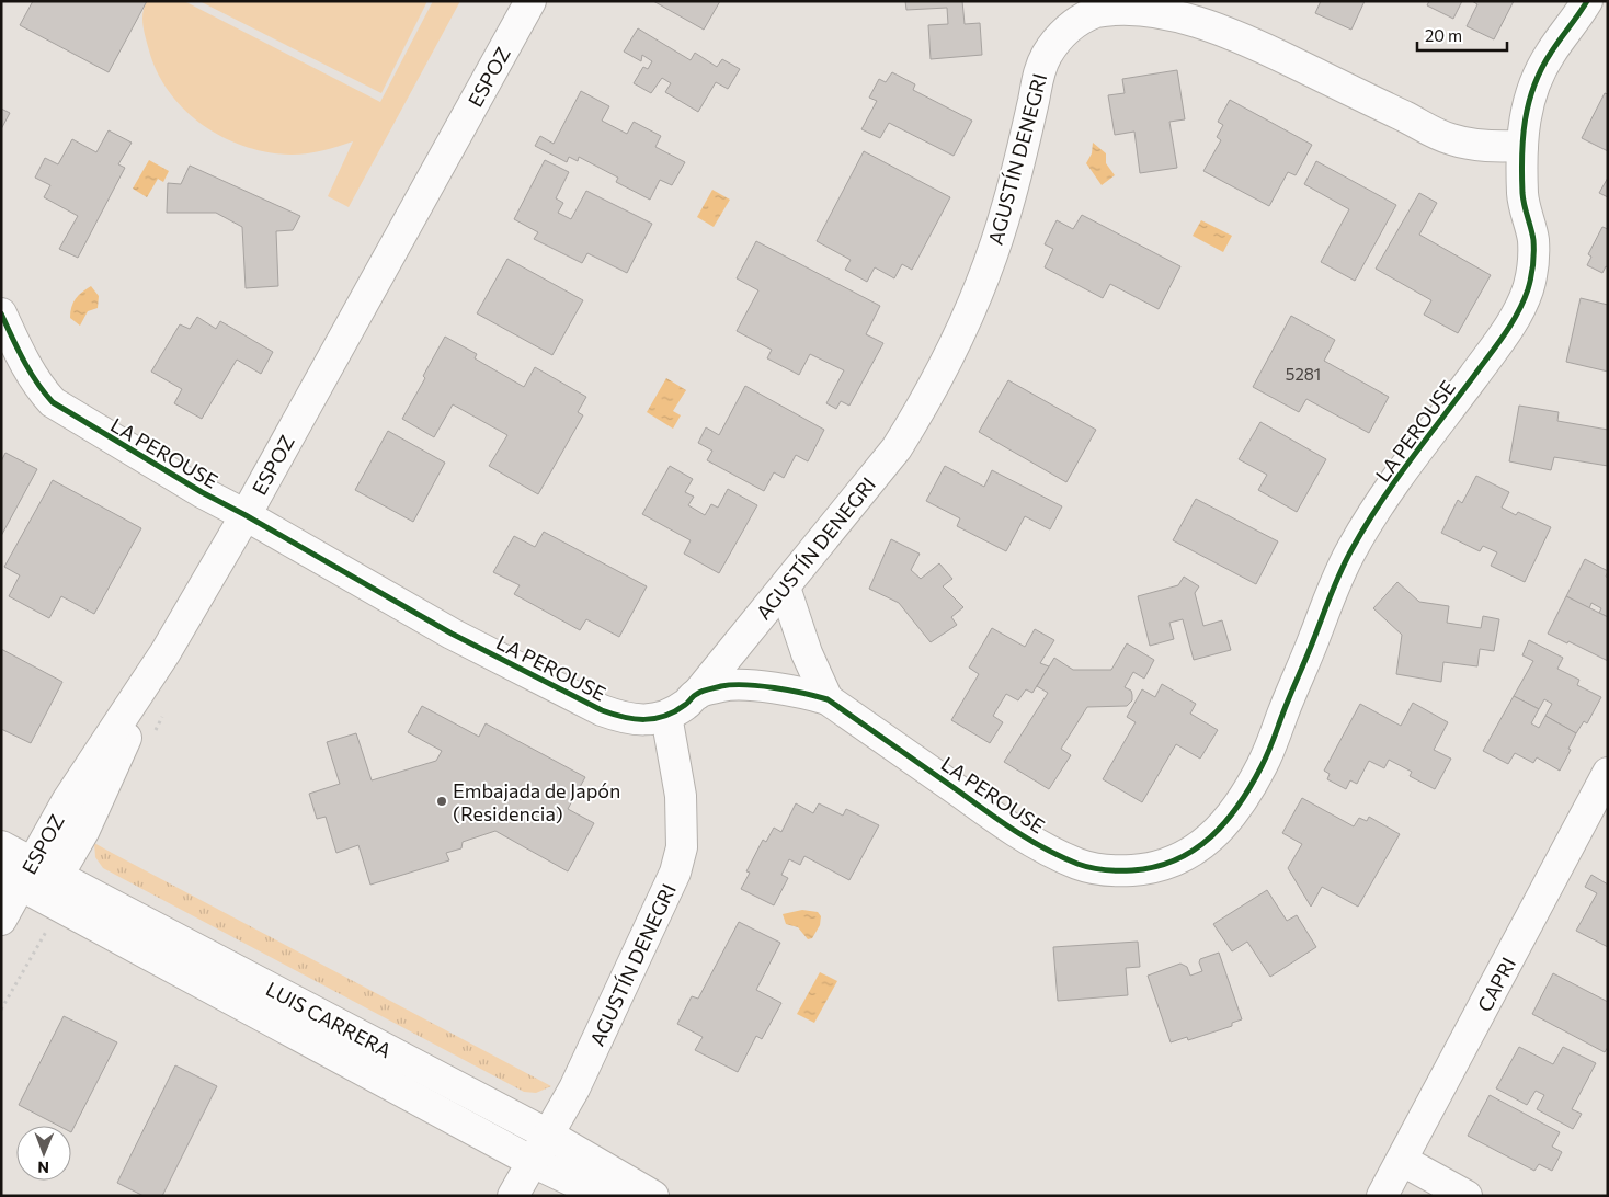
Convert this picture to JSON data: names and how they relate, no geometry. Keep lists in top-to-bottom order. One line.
{"streets":{"street":["ESPOZ","AGUSTÍN DENEGRI","LA PEROUSE","CAPRI","LUIS CARRERA"]},"crossings":[["ESPOZ","LA PEROUSE"],["ESPOZ","LUIS CARRERA"],["AGUSTÍN DENEGRI","LA PEROUSE"],["AGUSTÍN DENEGRI","LUIS CARRERA"]],"places":["Embajada de Japón (Residencia)"],"house_numbers":["5281"],"scale_bar":"20 m","north":"bottom"}
